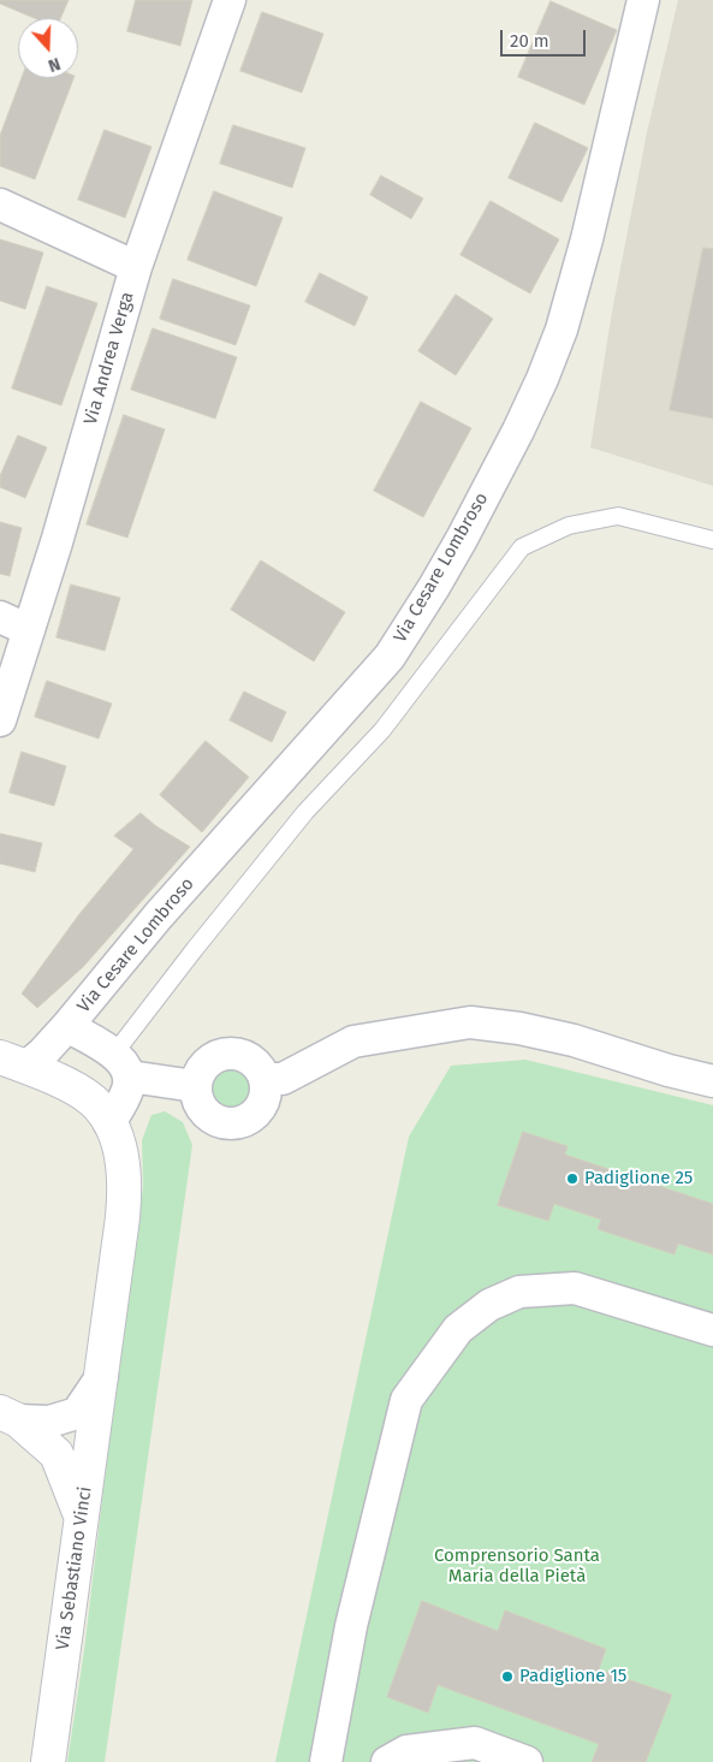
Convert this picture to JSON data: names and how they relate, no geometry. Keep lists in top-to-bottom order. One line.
{"streets":{"street":["Via Andrea Verga","Via Cesare Lombroso","Via Sebastiano Vinci"]},"crossings":[["Via Cesare Lombroso","Via Sebastiano Vinci"]],"parks":["Comprensorio Santa Maria della Pietà"],"places":["Padiglione 25","Padiglione 15"],"scale_bar":"20 m","north":"bottom"}
